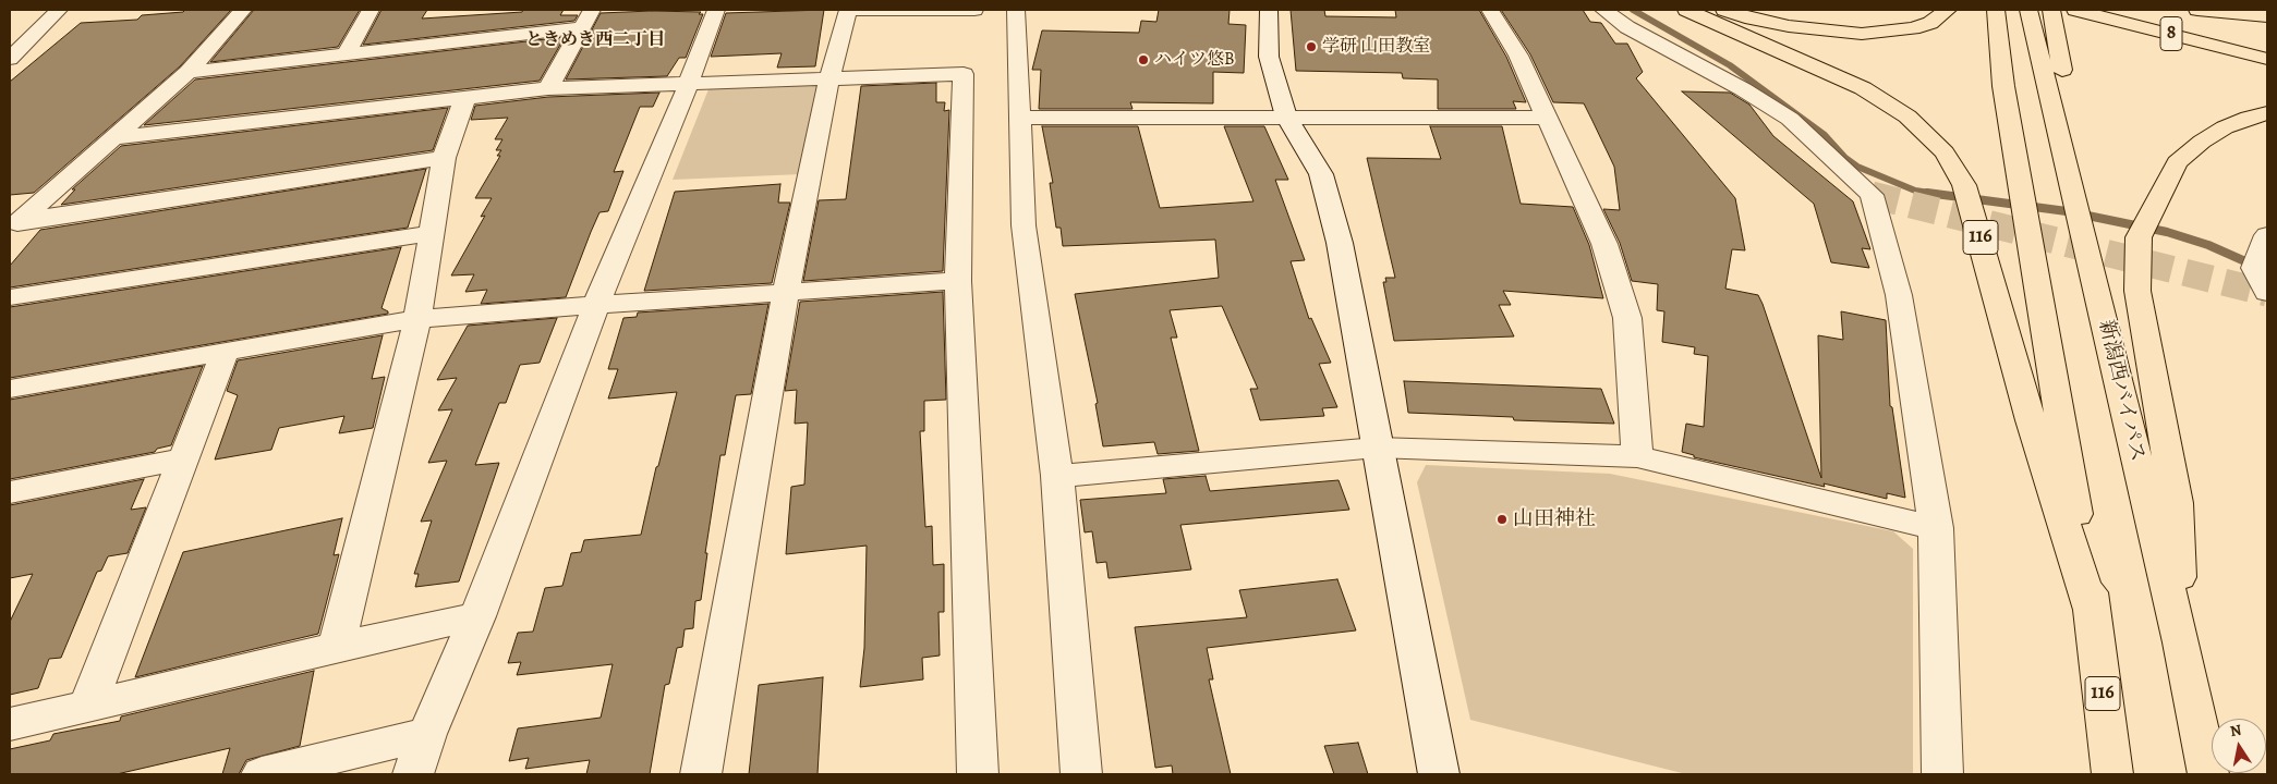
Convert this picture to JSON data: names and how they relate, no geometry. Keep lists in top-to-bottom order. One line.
{"streets":{"highway":["8","116","新潟西バイパス"]},"districts":["ときめき西二丁目"],"places":["学研 山田教室","ハイツ悠B","山田神社"],"north":"top"}
